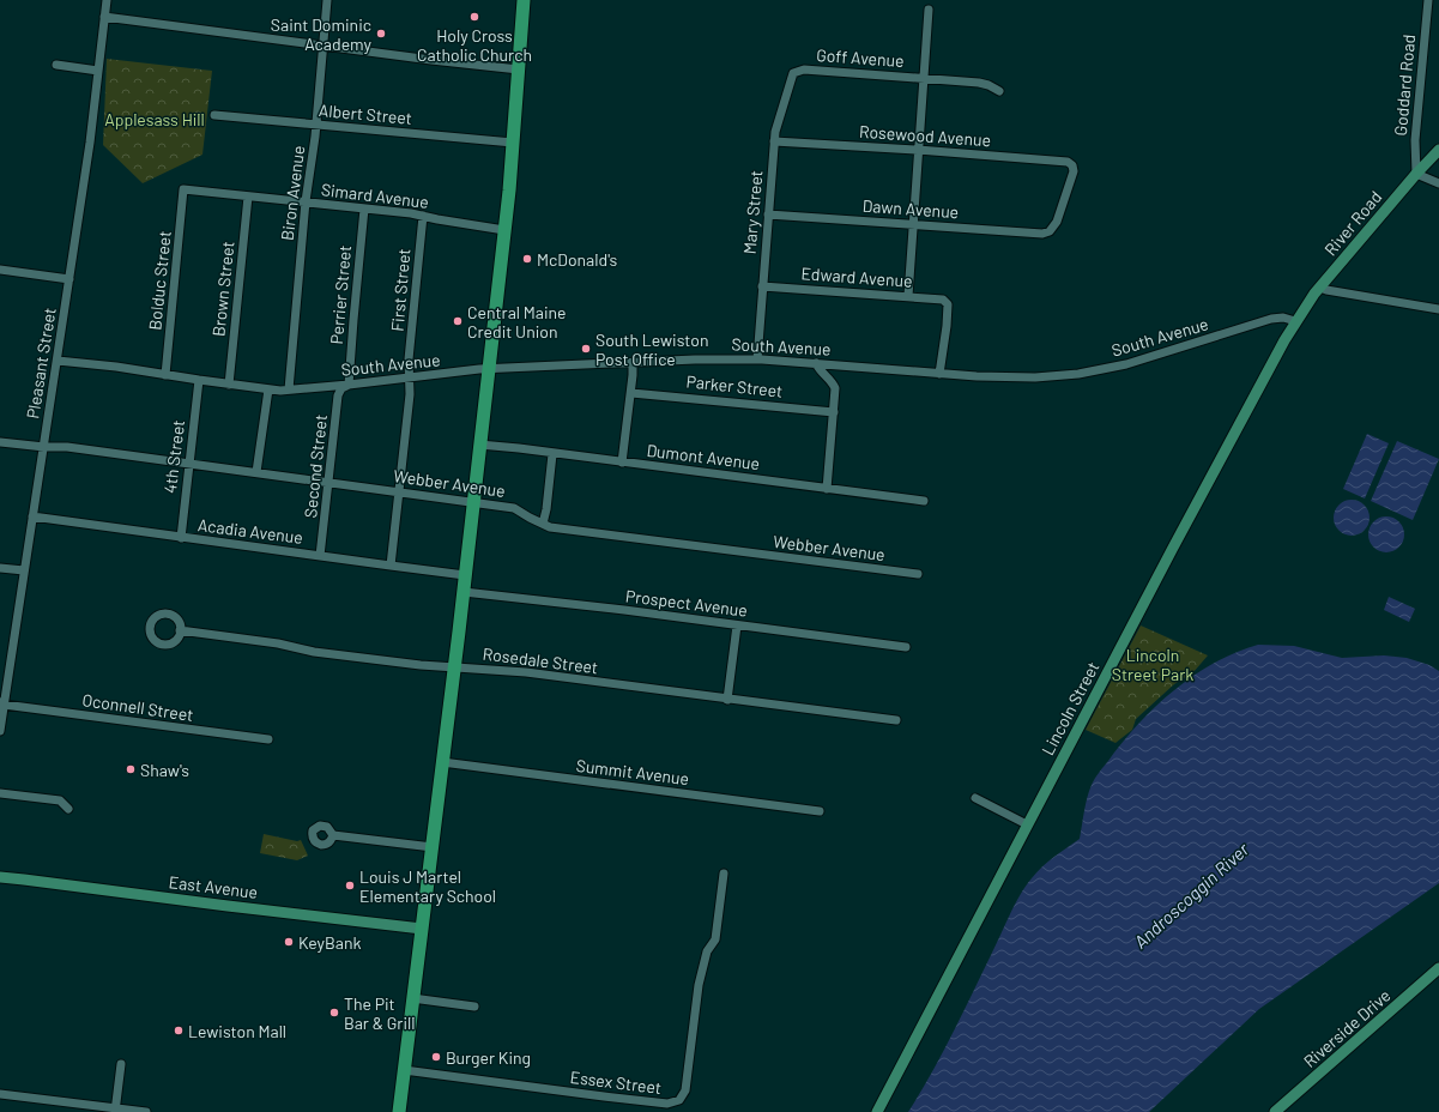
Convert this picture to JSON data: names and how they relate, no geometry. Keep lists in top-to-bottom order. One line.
{"streets":{"main road":["River Road","Lincoln Street","East Avenue","Riverside Drive"],"street":["Goff Avenue","Goddard Road","Albert Street","Rosewood Avenue","Biron Avenue","Simard Avenue","Dawn Avenue","Mary Street","Edward Avenue","Bolduc Street","Brown Street","First Street","Perrier Street","South Avenue","Pleasant Street","Parker Street","4th Street","Dumont Avenue","Second Street","Webber Avenue","Acadia Avenue","Prospect Avenue","Rosedale Street","Oconnell Street","Summit Avenue","Essex Street"]},"crossings":[["Goff Avenue","Mary Street"],["Goddard Road","River Road"],["Albert Street","Biron Avenue"],["Rosewood Avenue","Dawn Avenue"],["Rosewood Avenue","Mary Street"],["Biron Avenue","Simard Avenue"],["Biron Avenue","South Avenue"],["Simard Avenue","Bolduc Street"],["Simard Avenue","Brown Street"],["Simard Avenue","First Street"],["Simard Avenue","Perrier Street"],["Dawn Avenue","Mary Street"],["Mary Street","Edward Avenue"],["Mary Street","South Avenue"],["River Road","South Avenue"],["River Road","Lincoln Street"],["Edward Avenue","South Avenue"],["Bolduc Street","South Avenue"],["Brown Street","South Avenue"],["First Street","South Avenue"],["First Street","Webber Avenue"],["First Street","Acadia Avenue"],["Perrier Street","South Avenue"],["Perrier Street","Second Street"],["South Avenue","Pleasant Street"],["South Avenue","4th Street"],["South Avenue","Second Street"],["South Avenue","Lincoln Street"],["Pleasant Street","Webber Avenue"],["Pleasant Street","Acadia Avenue"],["Pleasant Street","Oconnell Street"],["4th Street","Webber Avenue"],["4th Street","Acadia Avenue"],["Second Street","Webber Avenue"],["Second Street","Acadia Avenue"]],"water":["Androscoggin River"],"parks":["Applesass Hill","Lincoln Street Park"],"places":["Holy Cross Catholic Church","Saint Dominic Academy","McDonald's","Central Maine Credit Union","South Lewiston Post Office","Shaw's","Louis J Martel Elementary School","KeyBank","The Pit Bar & Grill","Lewiston Mall","Burger King"]}
